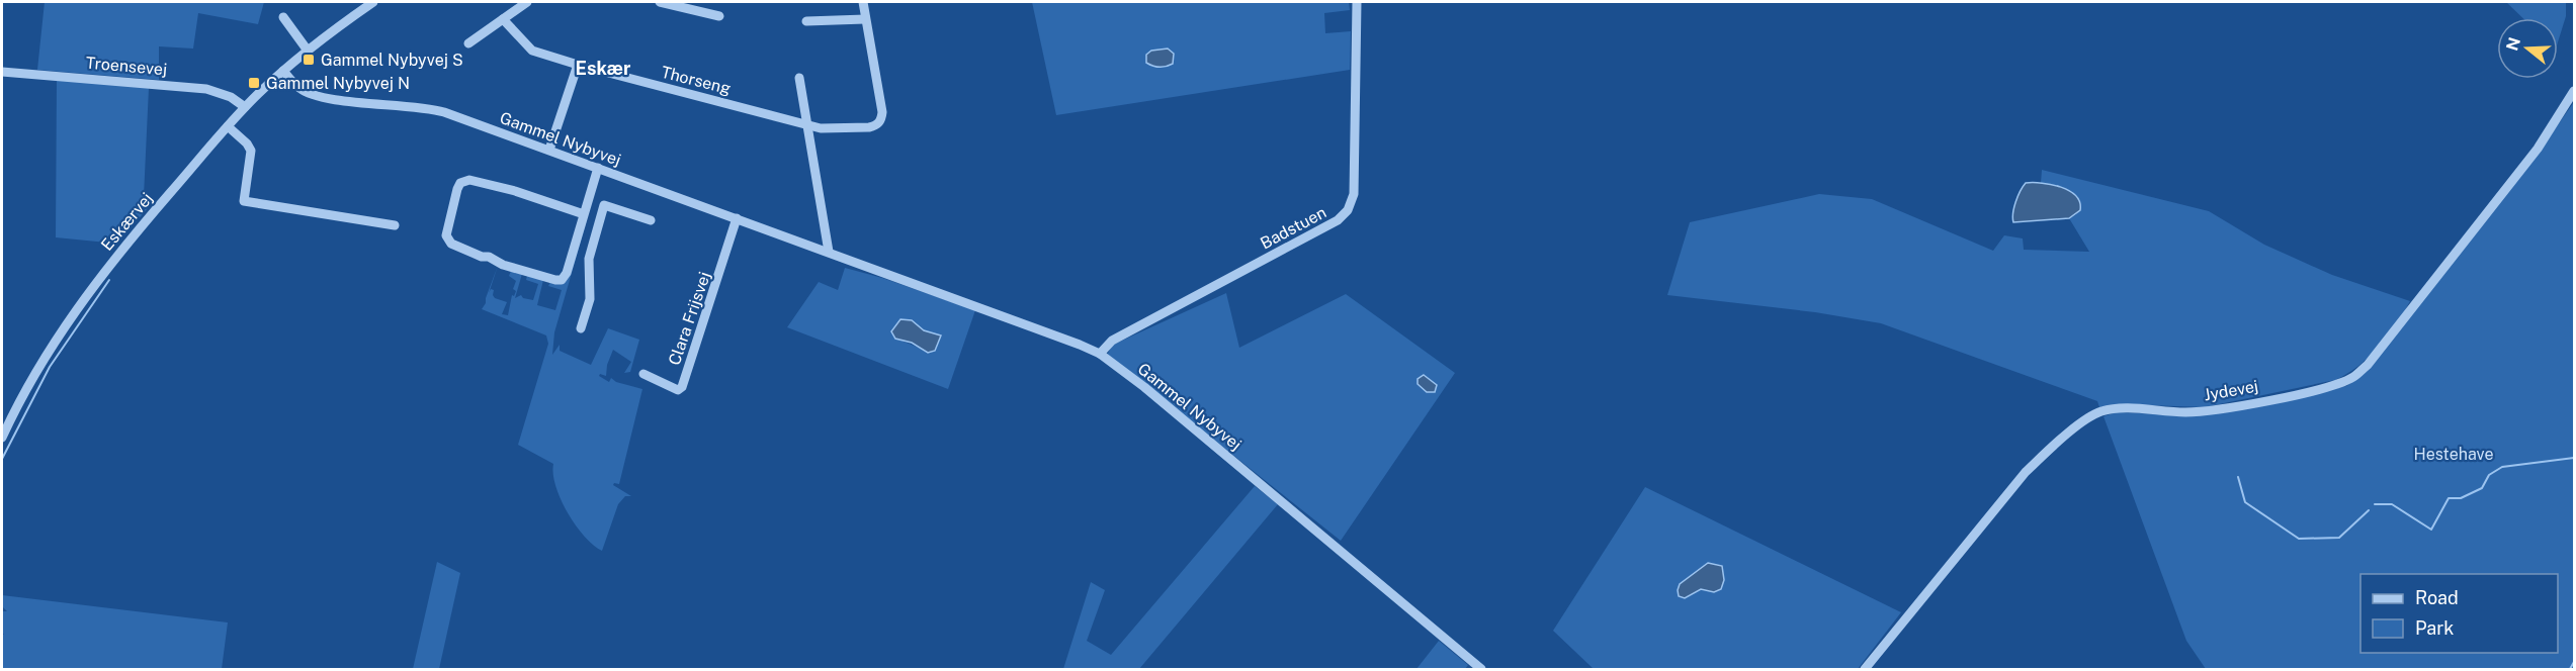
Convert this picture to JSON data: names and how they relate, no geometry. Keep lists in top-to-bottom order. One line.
{"streets":{"street":["Troensevej","Thorseng","Gammel Nybyvej","Eskærvej","Badstuen","Clara Frijsvej","Jydevej"]},"crossings":[["Troensevej","Eskærvej"],["Gammel Nybyvej","Eskærvej"],["Gammel Nybyvej","Badstuen"],["Gammel Nybyvej","Clara Frijsvej"]],"districts":["Eskær"],"parks":["Hestehave"],"places":{"transit":["Gammel Nybyvej S","Gammel Nybyvej N"]},"legend":["Road","Park"],"north":"left"}
